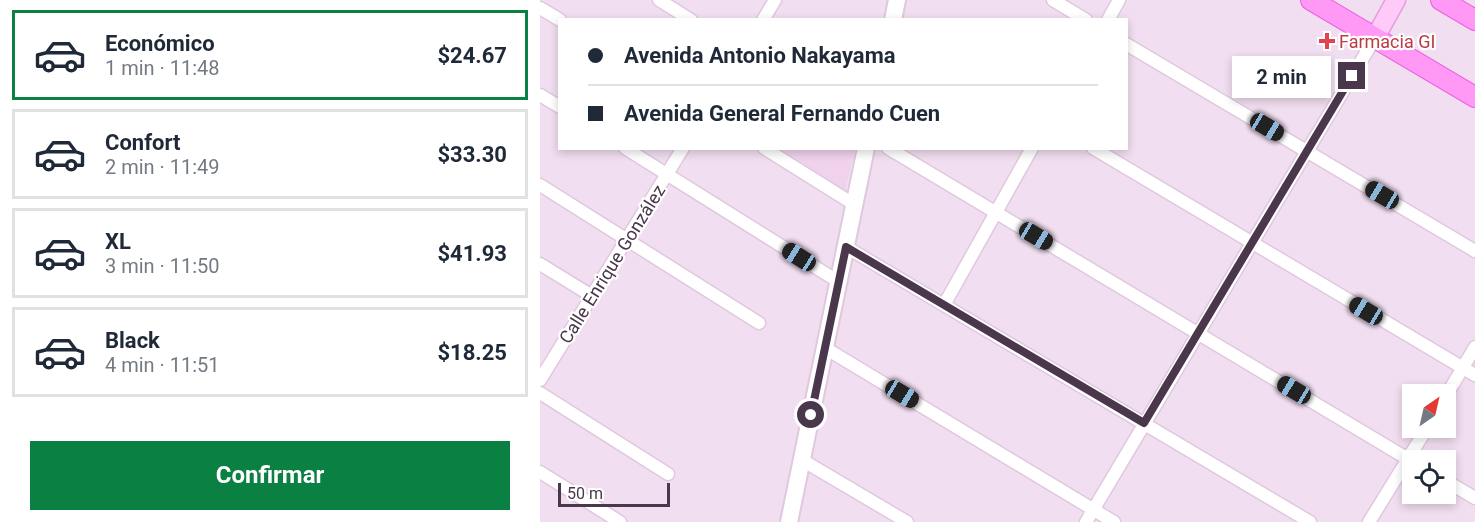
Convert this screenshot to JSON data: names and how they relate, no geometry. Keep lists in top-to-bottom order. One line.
{"streets":{"street":["Calle Enrique González"]},"places":{"health":["Farmacia GI"]},"scale_bar":"50 m","north":"top right","page":{"list":[{"name":"Económico","note":"1 min · 11:48","value":"$24.67"},{"name":"Confort","note":"2 min · 11:49","value":"$33.30"},{"name":"XL","note":"3 min · 11:50","value":"$41.93"},{"name":"Black","note":"4 min · 11:51","value":"$18.25"}],"banner":["Avenida Antonio Nakayama","Avenida General Fernando Cuen"],"bubble":"2 min","buttons":"Confirmar","scale":"50 m"}}
